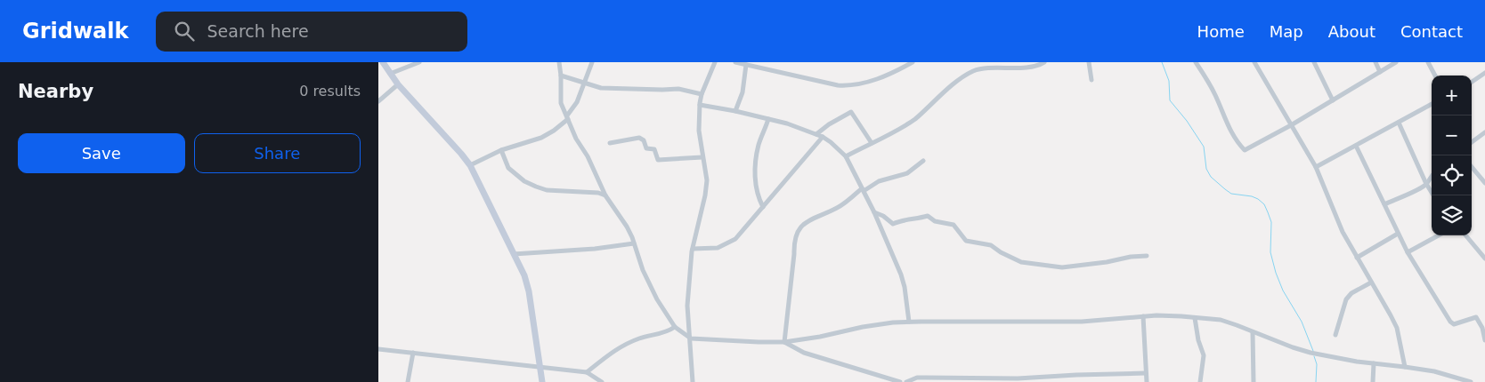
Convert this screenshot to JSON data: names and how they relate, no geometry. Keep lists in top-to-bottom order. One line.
{"page":{"header":"Gridwalk","search":"Search here","nav":["Home","Map","About","Contact"],"heading":["Nearby","0 results"],"map_buttons":["+","−"],"buttons":["Save","Share"]}}
